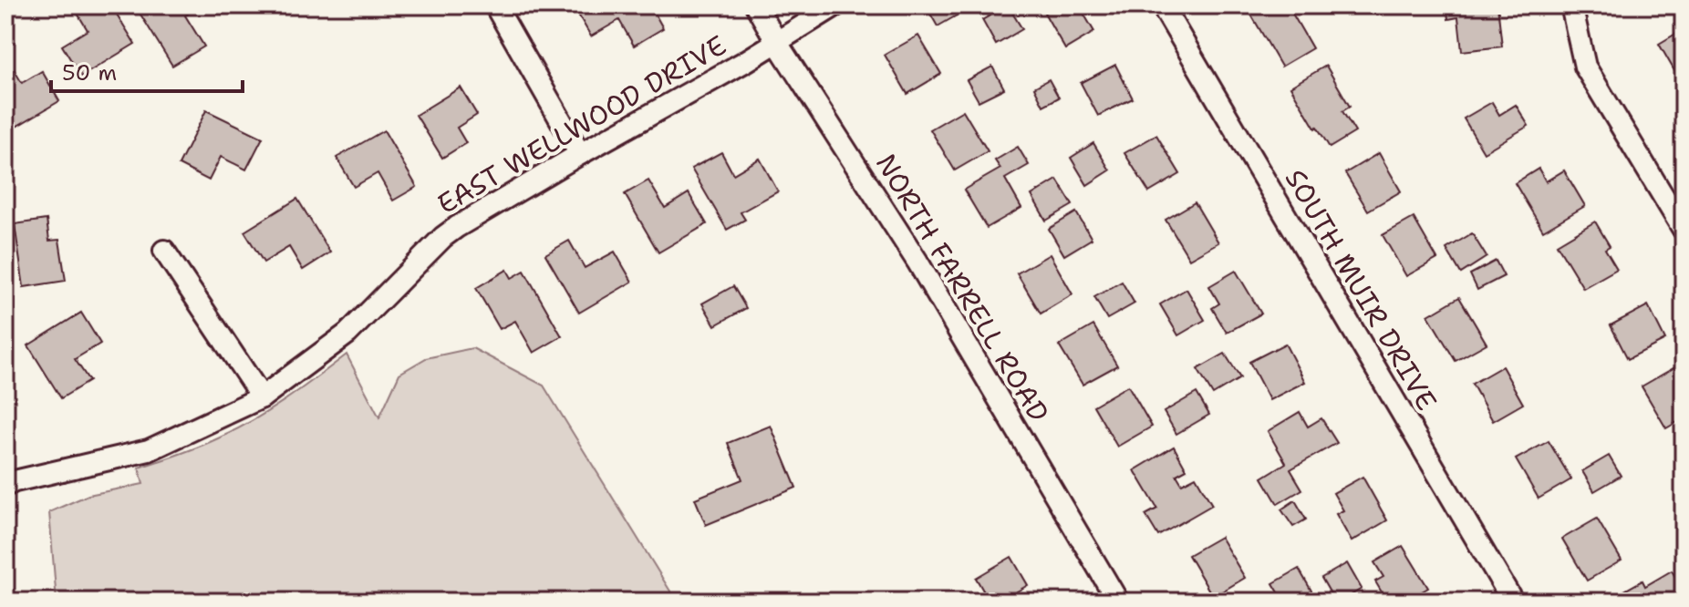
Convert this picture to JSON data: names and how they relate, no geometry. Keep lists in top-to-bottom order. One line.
{"streets":{"street":["EAST WELLWOOD DRIVE","NORTH FARRELL ROAD","SOUTH MUIR DRIVE"]},"crossings":[["EAST WELLWOOD DRIVE","NORTH FARRELL ROAD"]],"scale_bar":"50 m"}
